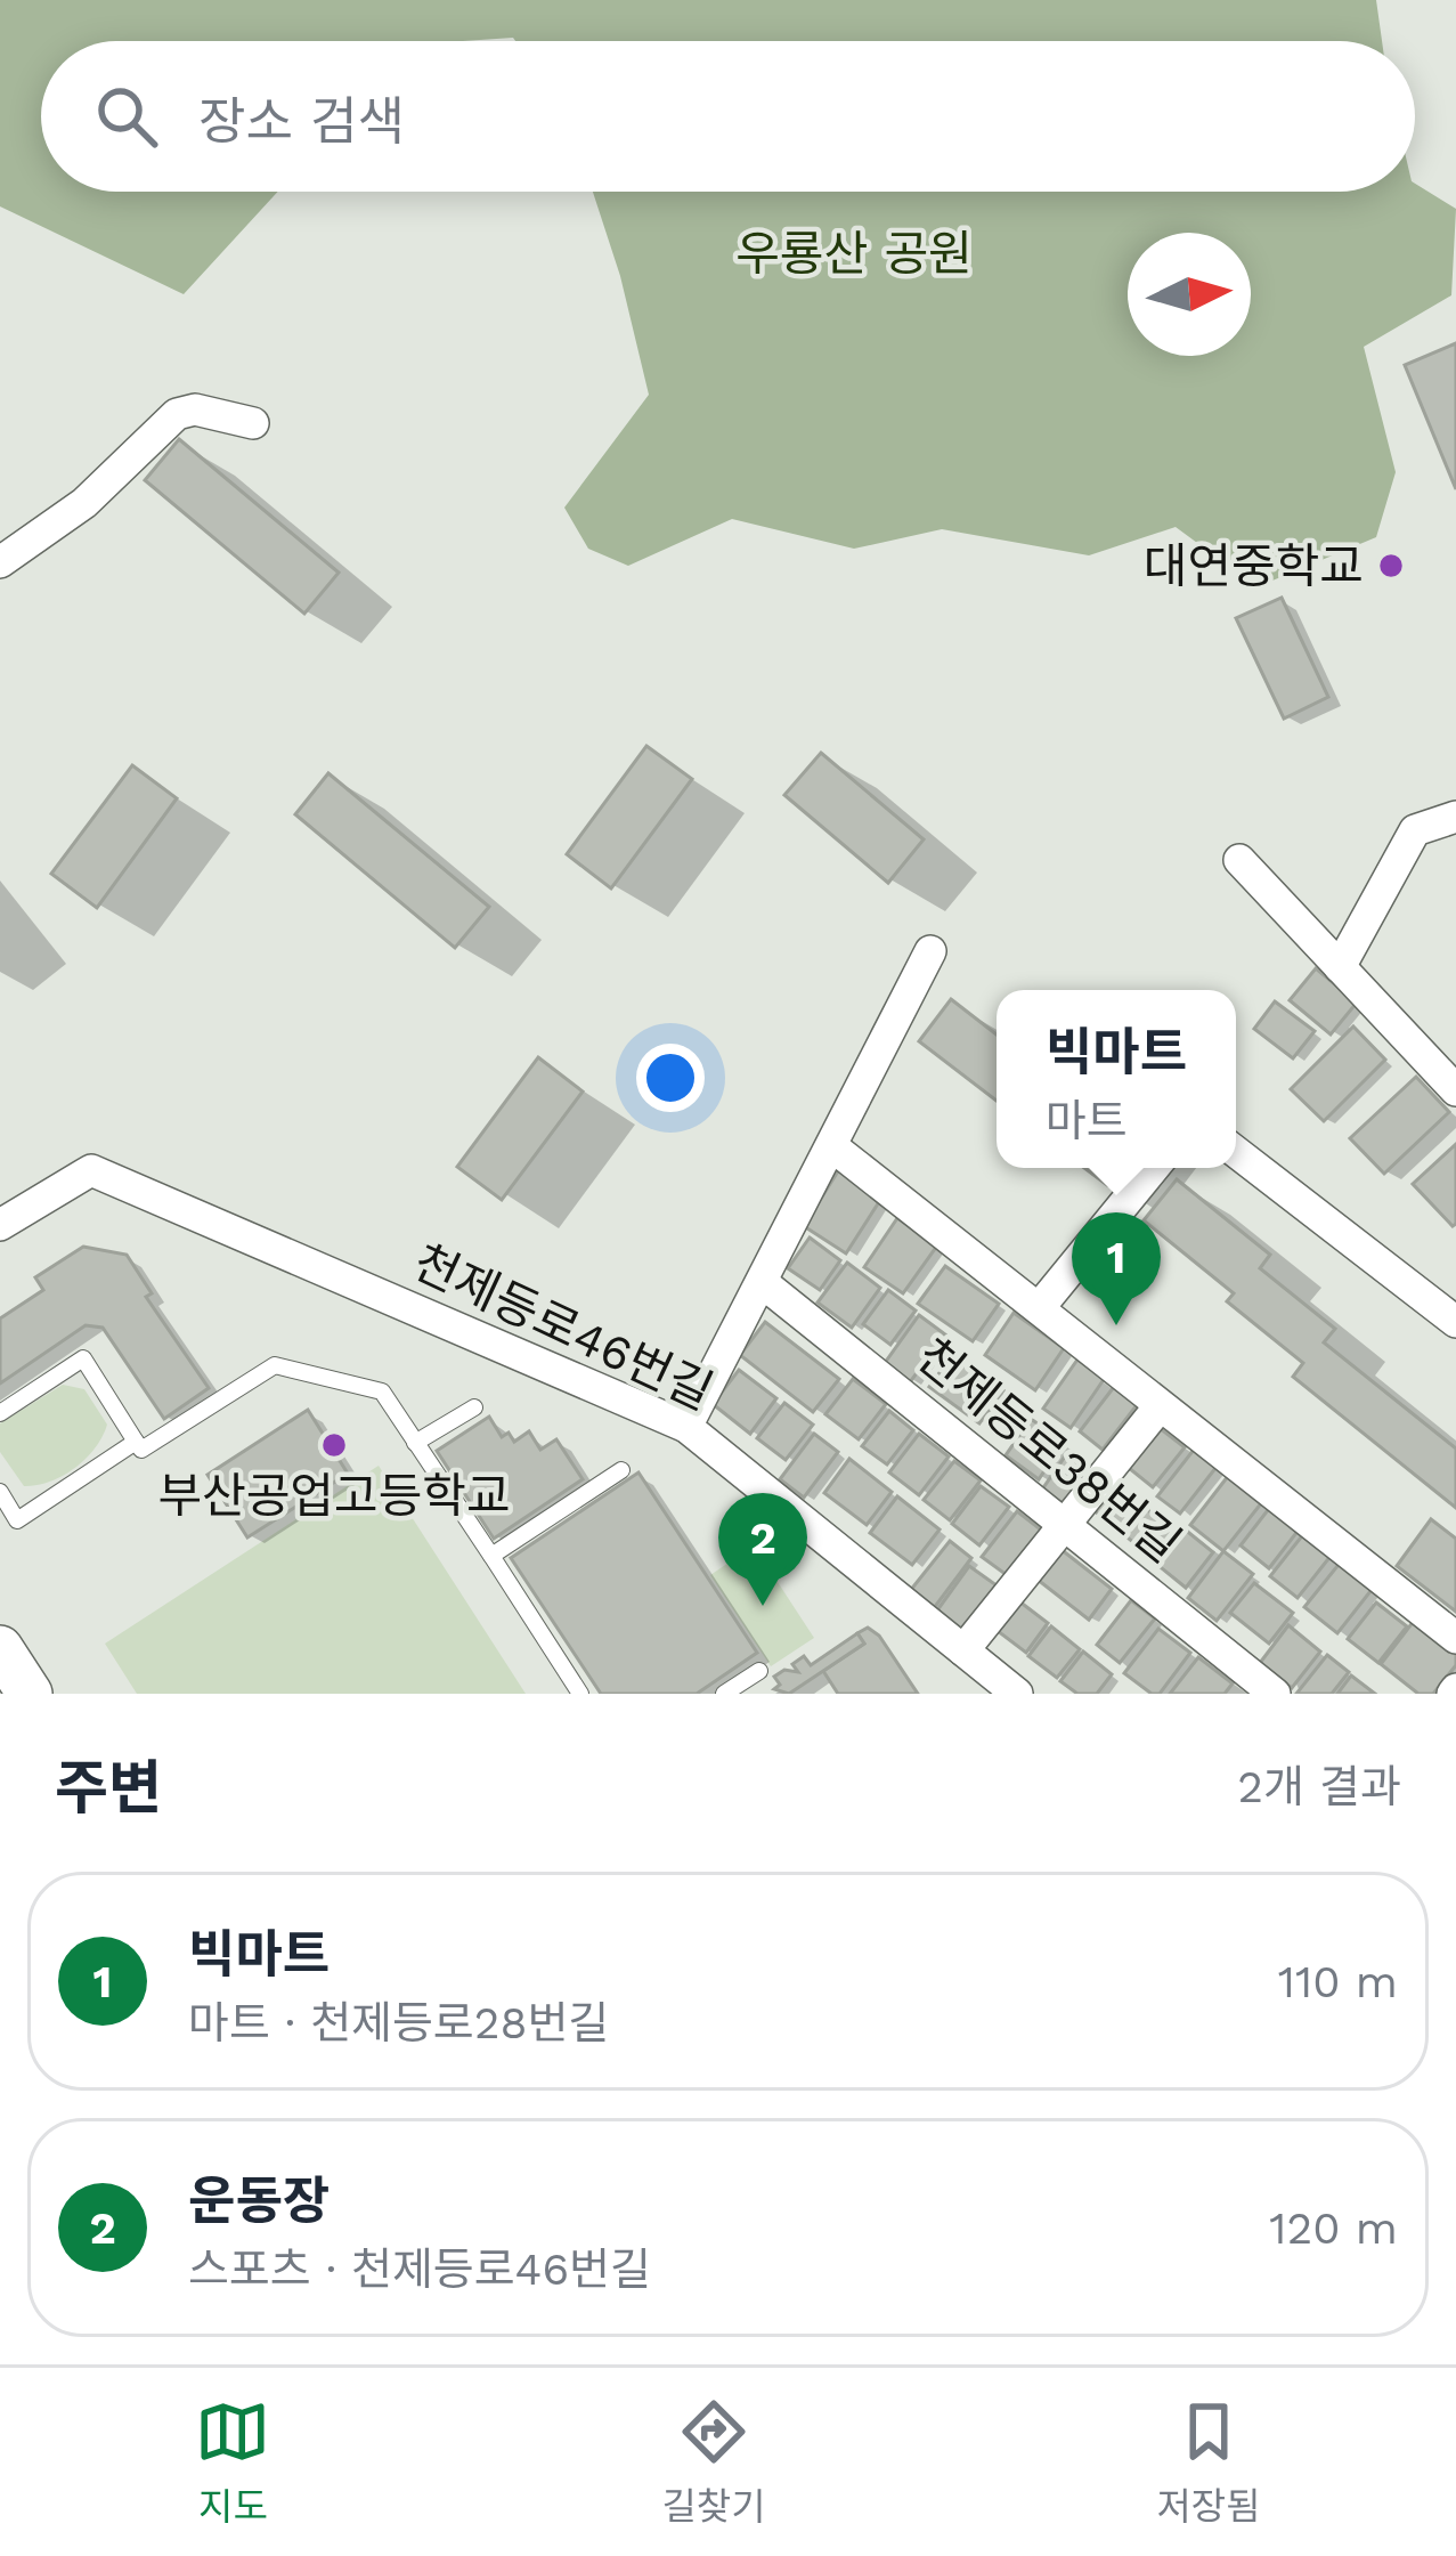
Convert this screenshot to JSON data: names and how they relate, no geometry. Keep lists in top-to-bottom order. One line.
{"streets":{"street":["천제등로46번길","천제등로38번길"]},"parks":["우룡산 공원"],"places":["대연중학교","부산공업고등학교"],"north":"right","page":{"search":"장소 검색","popup":["빅마트","마트"],"pins":["1","2"],"heading":["주변","2개 결과"],"list":[{"mark":"1","name":"빅마트","note":"마트 · 천제등로28번길","value":"110 m"},{"mark":"2","name":"운동장","note":"스포츠 · 천제등로46번길","value":"120 m"}],"nav":["지도","길찾기","저장됨"]}}
